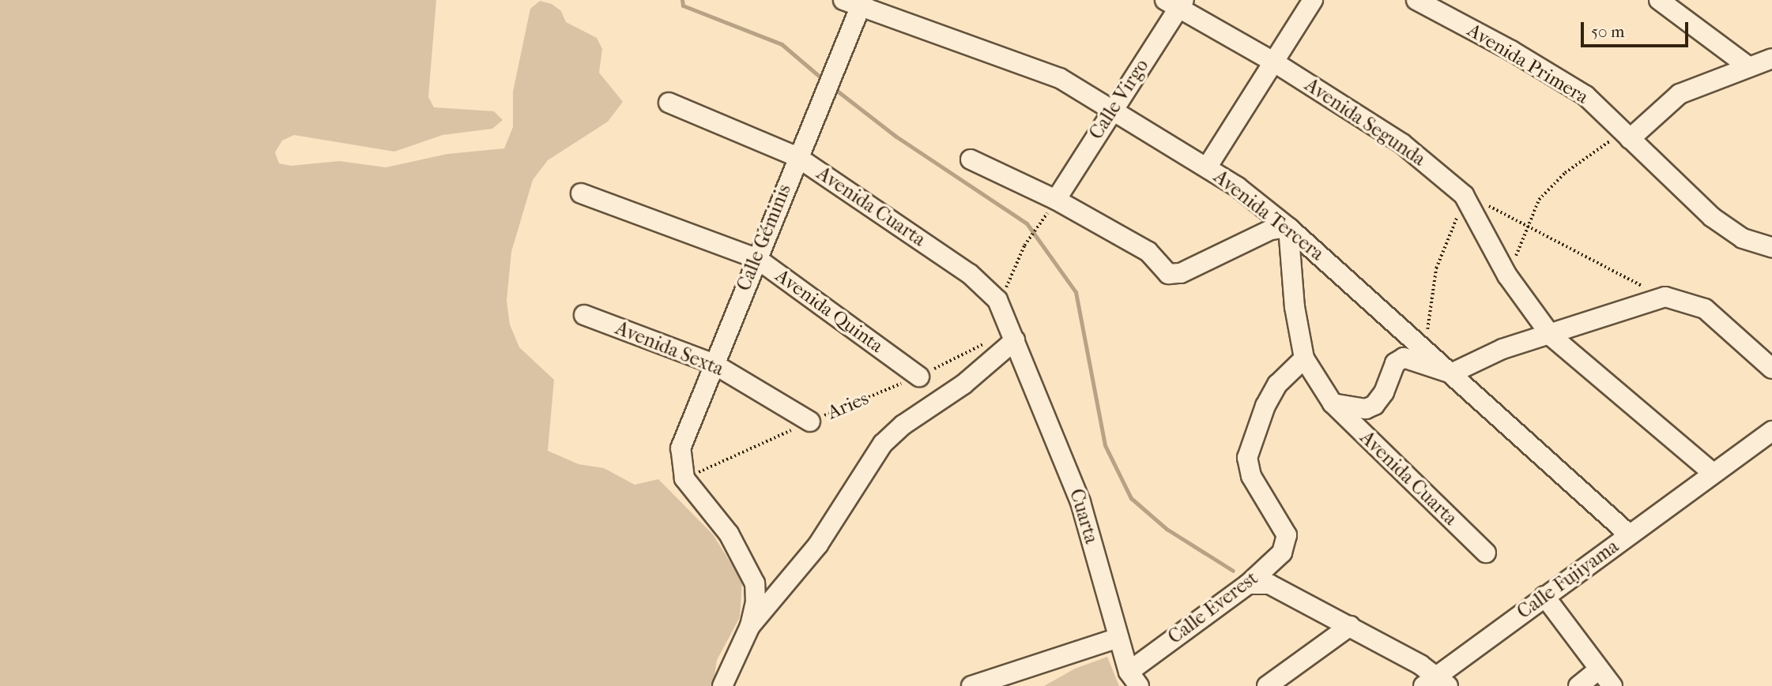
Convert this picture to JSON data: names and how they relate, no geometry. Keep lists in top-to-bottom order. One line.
{"streets":{"street":["Avenida Primera","Calle Virgo","Avenida Segunda","Avenida Cuarta","Avenida Tercera","Calle Géminis","Avenida Quinta","Avenida Sexta","Cuarta","Calle Fujiyama","Calle Everest"],"path":["Aries"]},"crossings":[["Calle Virgo","Avenida Segunda"],["Calle Virgo","Avenida Tercera"],["Avenida Segunda","Calle Fujiyama"],["Avenida Cuarta","Calle Géminis"],["Avenida Cuarta","Aries"],["Avenida Cuarta","Cuarta"],["Avenida Cuarta","Calle Everest"],["Avenida Tercera","Calle Géminis"],["Avenida Tercera","Calle Fujiyama"],["Calle Géminis","Avenida Quinta"],["Calle Géminis","Avenida Sexta"],["Calle Géminis","Aries"],["Avenida Quinta","Aries"],["Avenida Sexta","Aries"],["Cuarta","Calle Everest"]],"scale_bar":"50 m"}
